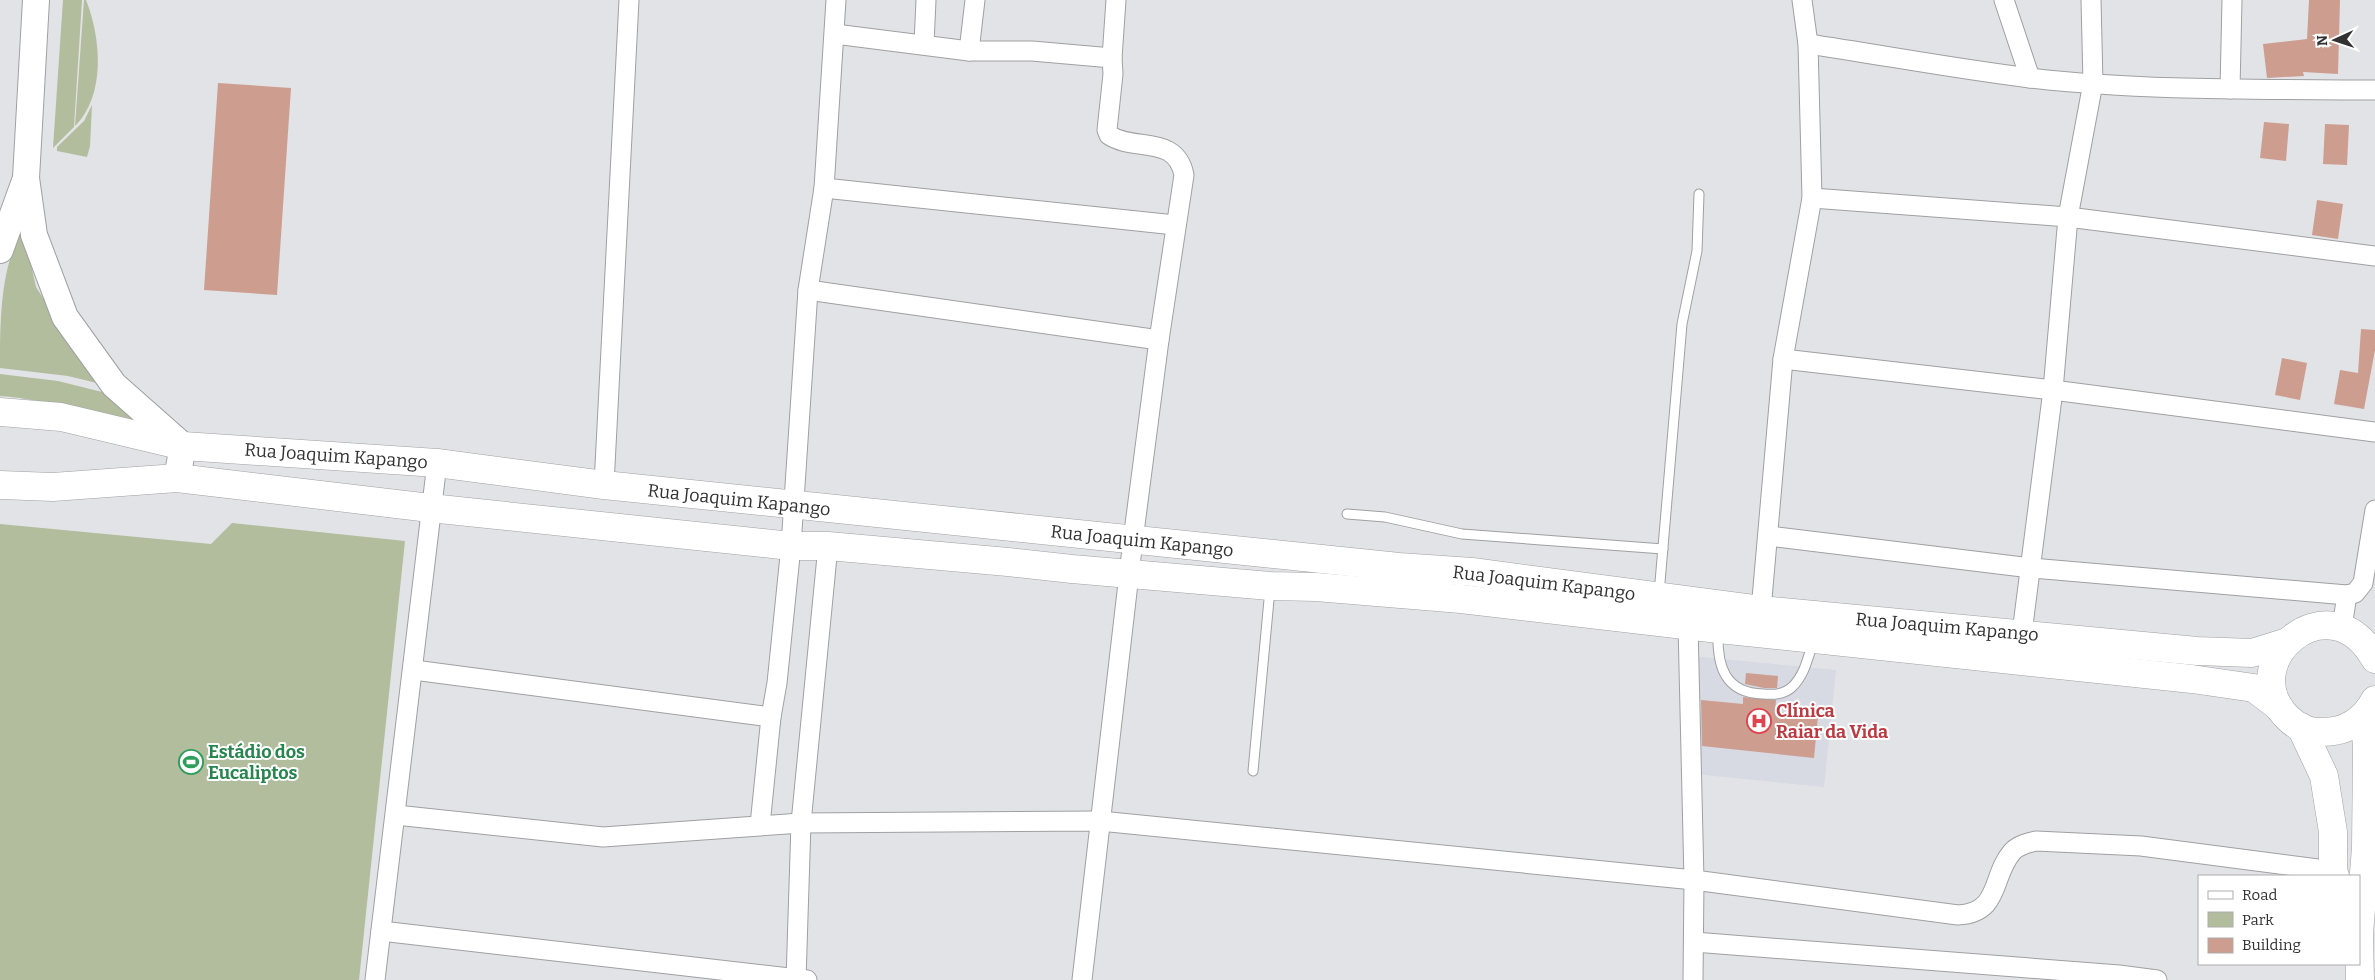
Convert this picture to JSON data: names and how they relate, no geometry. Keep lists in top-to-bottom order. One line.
{"streets":{"main road":["Rua Joaquim Kapango"]},"places":{"hospital":["Clínica Raiar da Vida"],"sports":["Estádio dos Eucaliptos"]},"legend":["Road","Park","Building"],"north":"left"}
